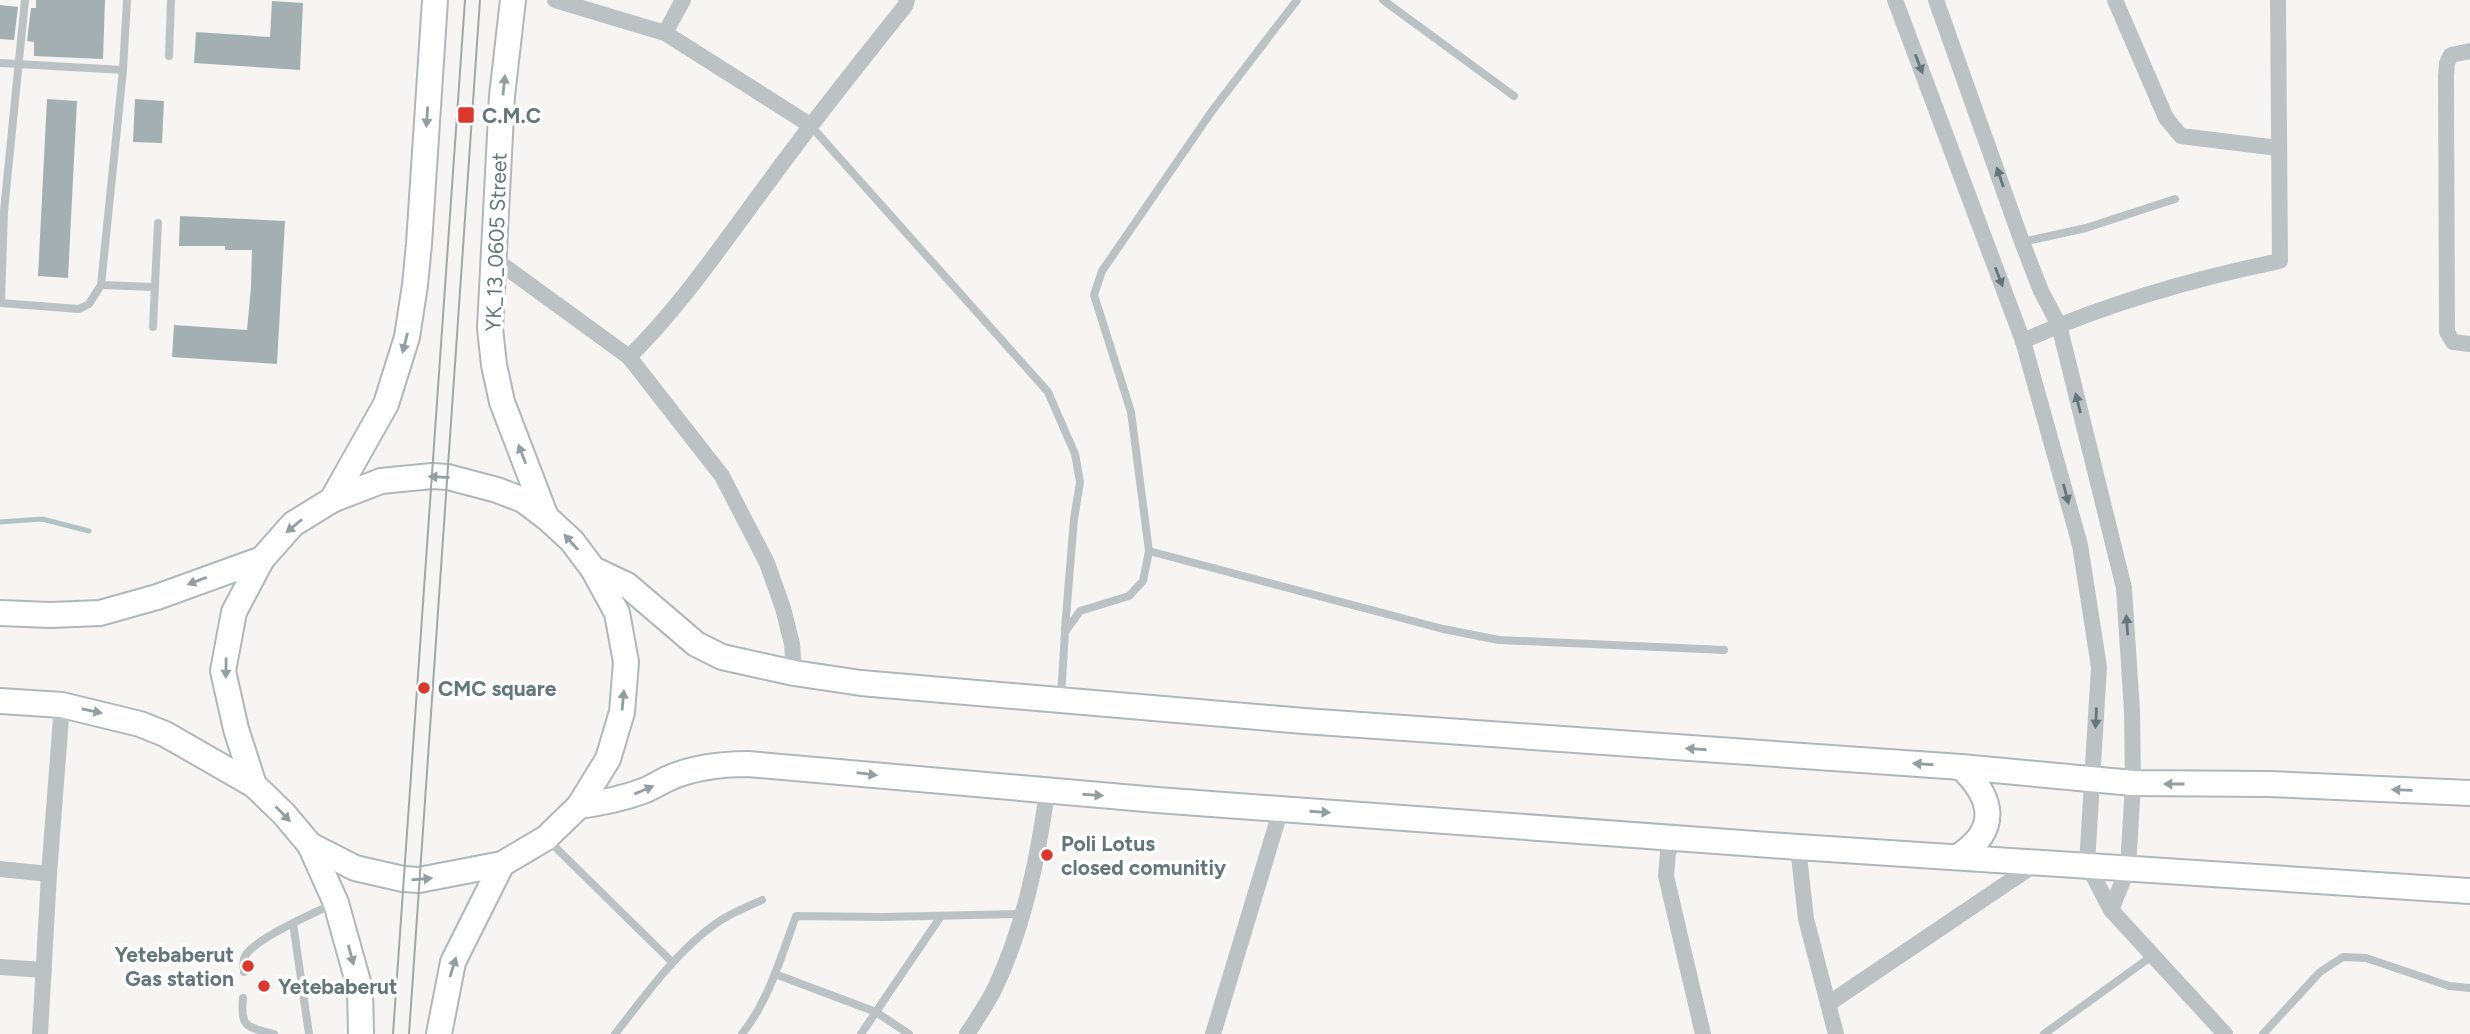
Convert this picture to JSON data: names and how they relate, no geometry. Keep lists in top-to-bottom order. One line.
{"streets":{"main road":["YK_13_0605 Street"]},"places":{"transit":["C.M.C"],"other":["CMC square","Poli Lotus closed comunitiy","Yetebaberut Gas station","Yetebaberut"]}}
